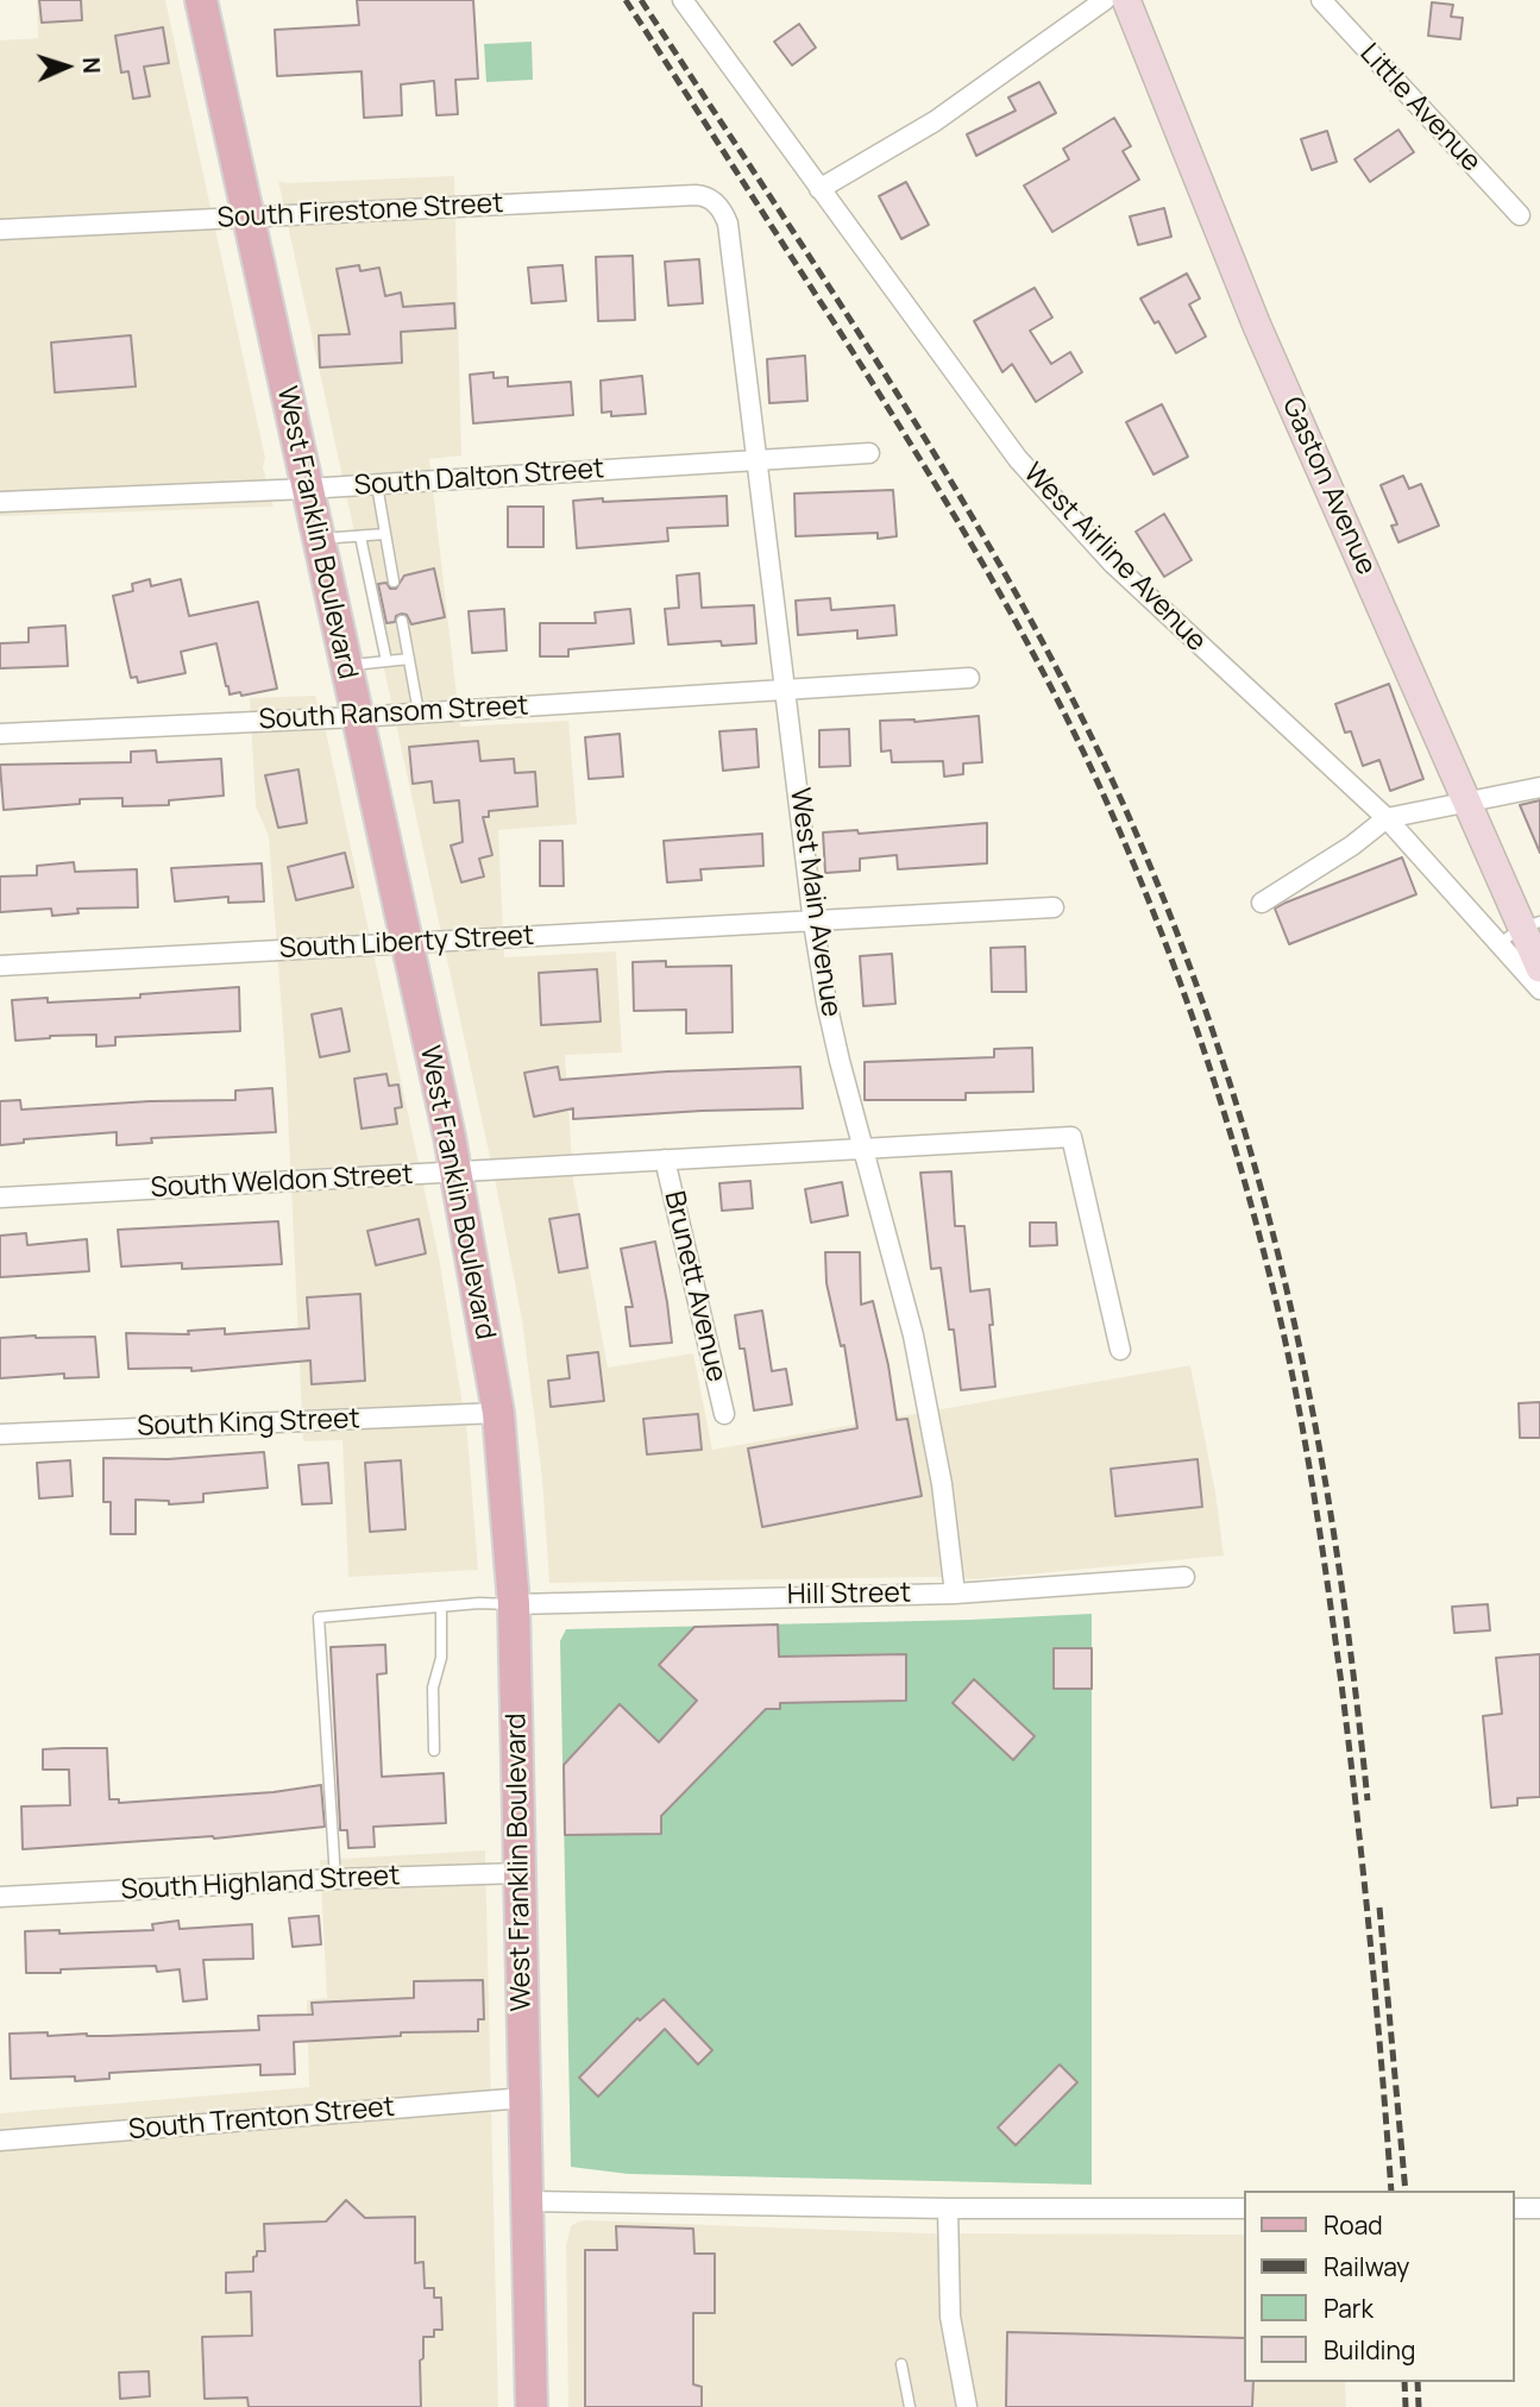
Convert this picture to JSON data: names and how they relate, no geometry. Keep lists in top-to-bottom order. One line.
{"streets":{"main road":["Gaston Avenue","West Franklin Boulevard"],"street":["Little Avenue","South Firestone Street","South Dalton Street","West Airline Avenue","South Ransom Street","West Main Avenue","South Liberty Street","South Weldon Street","Brunett Avenue","South King Street","Hill Street","South Highland Street","South Trenton Street"]},"crossings":[["South Firestone Street","West Franklin Boulevard"],["South Firestone Street","West Main Avenue"],["South Dalton Street","West Franklin Boulevard"],["South Dalton Street","West Main Avenue"],["Gaston Avenue","West Airline Avenue"],["West Franklin Boulevard","South Ransom Street"],["West Franklin Boulevard","South Liberty Street"],["West Franklin Boulevard","South Weldon Street"],["West Franklin Boulevard","South King Street"],["West Franklin Boulevard","Hill Street"],["West Franklin Boulevard","South Highland Street"],["West Franklin Boulevard","South Trenton Street"],["South Ransom Street","West Main Avenue"],["West Main Avenue","South Liberty Street"],["West Main Avenue","South Weldon Street"],["West Main Avenue","Hill Street"],["South Weldon Street","Brunett Avenue"]],"legend":["Road","Railway","Park","Building"],"north":"right"}
